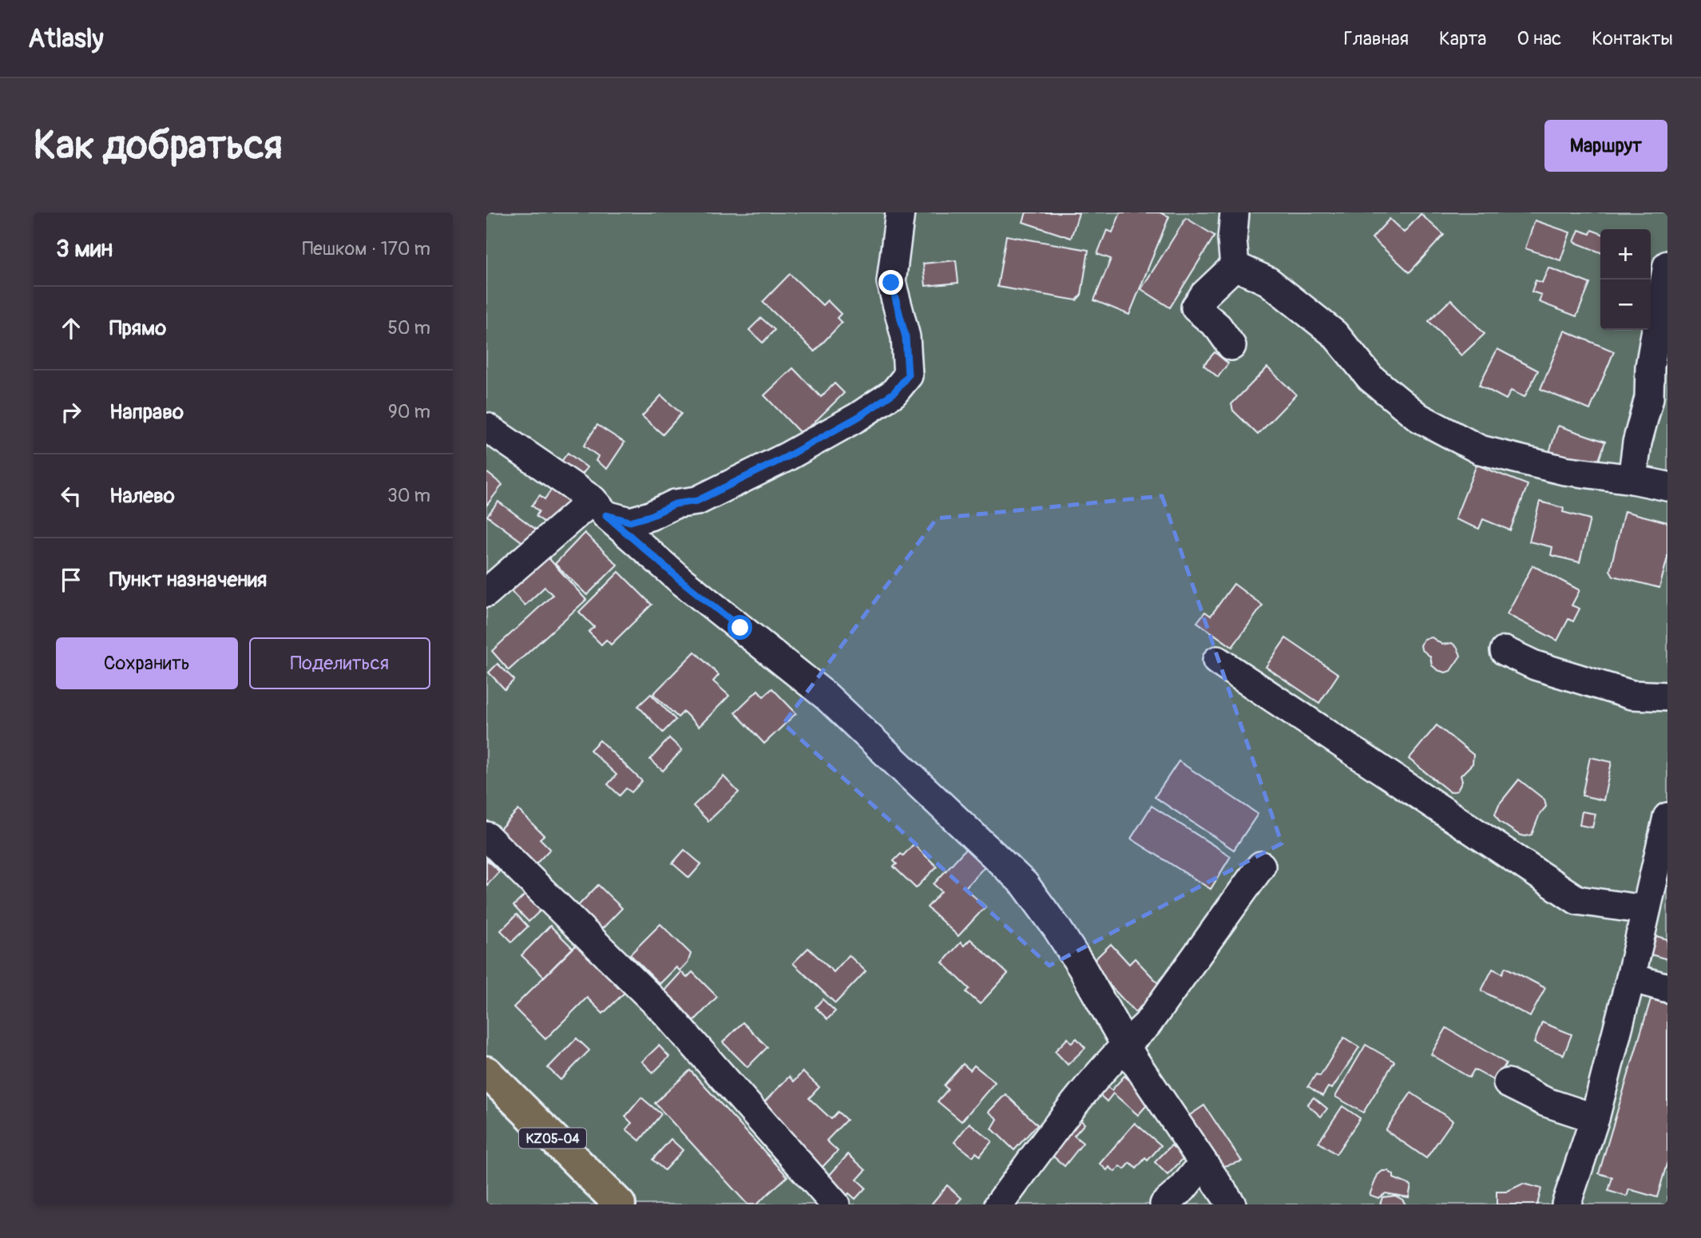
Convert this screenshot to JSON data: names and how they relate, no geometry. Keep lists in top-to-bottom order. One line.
{"streets":{"main road":["KZ05-04"]},"page":{"header":"Atlasly","nav":["Главная","Карта","О нас","Контакты"],"buttons":["Маршрут",["Сохранить","Поделиться"]],"title":"Как добраться","heading":["3 мин","Пешком · 170 m"],"map_buttons":["+","−"],"list":[["Прямо","50 m"],["Направо","90 m"],["Налево","30 m"],"Пункт назначения"]}}
